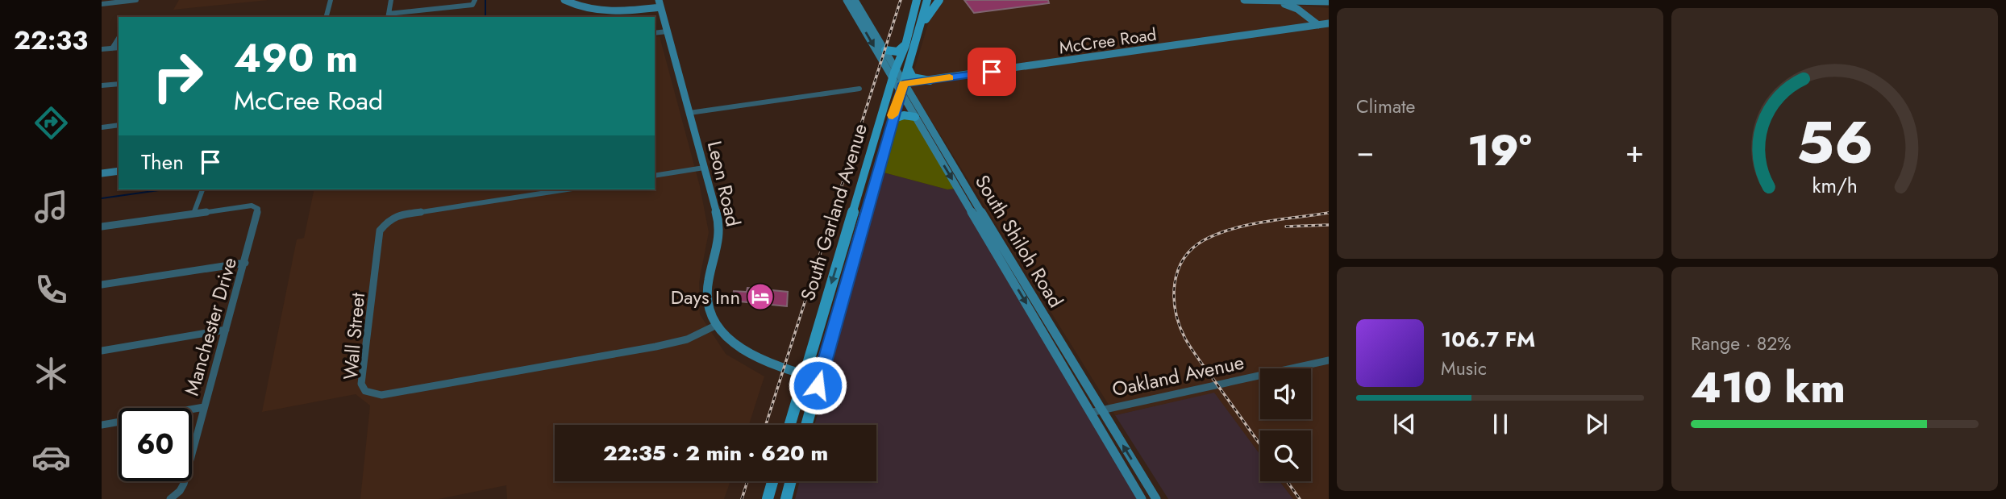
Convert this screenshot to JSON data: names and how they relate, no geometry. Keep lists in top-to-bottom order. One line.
{"streets":{"main road":["McCree Road","Leon Road","South Garland Avenue","South Shiloh Road"],"street":["Manchester Drive","Wall Street","Oakland Avenue"]},"crossings":[["McCree Road","South Garland Avenue"],["McCree Road","South Shiloh Road"],["Leon Road","South Garland Avenue"],["Leon Road","Wall Street"],["South Garland Avenue","South Shiloh Road"],["South Shiloh Road","Oakland Avenue"]],"places":{"hotel":["Days Inn"]},"page":{"tabs":"22:33","tile":["Climate",["Range · 82%","410 km"]],"turn":["490 m","McCree Road"],"heat":["−","19°","+"],"then":"Then","song":["106.7 FM","Music"],"limit":"60","trip":"22:35 · 2 min · 620 m","gauge":["56","km/h"]}}
